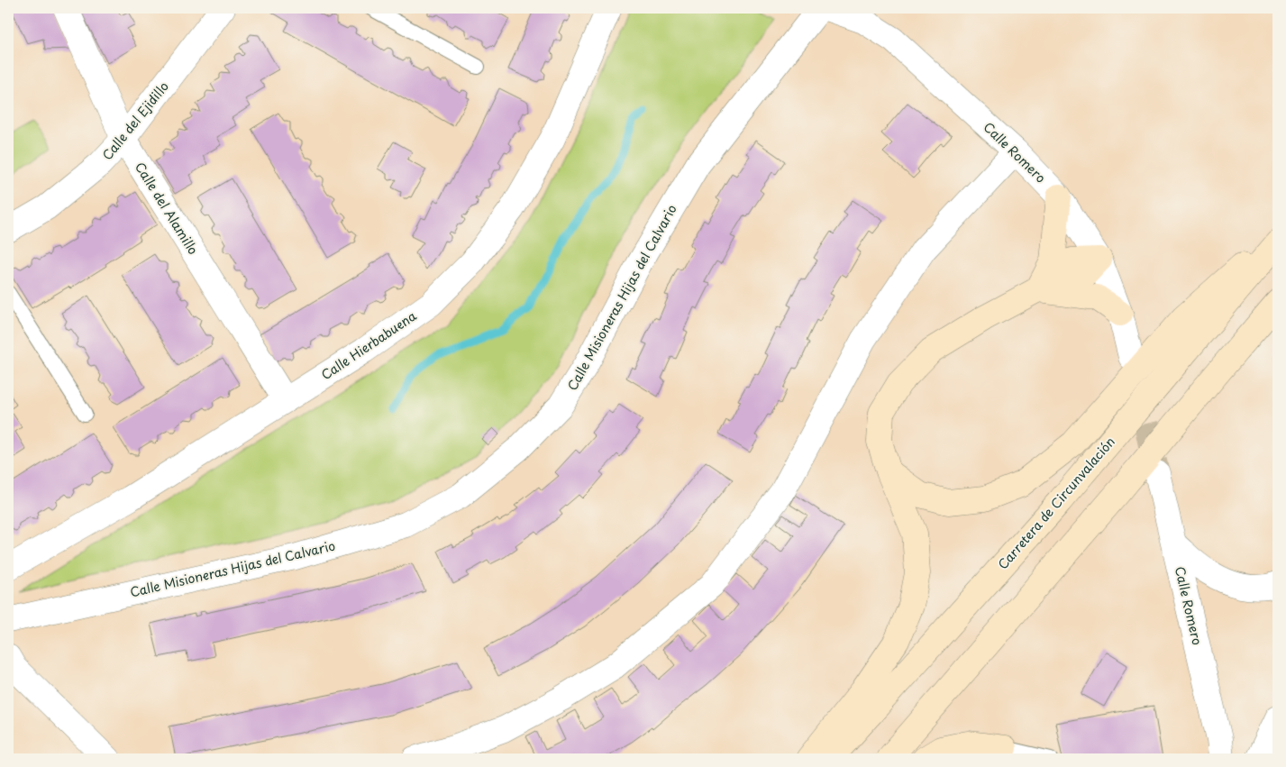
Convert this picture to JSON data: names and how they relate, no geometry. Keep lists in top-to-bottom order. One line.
{"streets":{"main road":["Carretera de Circunvalación"],"street":["Calle del Ejidillo","Calle Romero","Calle del Alamillo","Calle Misioneras Hijas del Calvario","Calle Hierbabuena"]},"crossings":[["Calle del Ejidillo","Calle del Alamillo"],["Calle del Alamillo","Calle Hierbabuena"]]}
